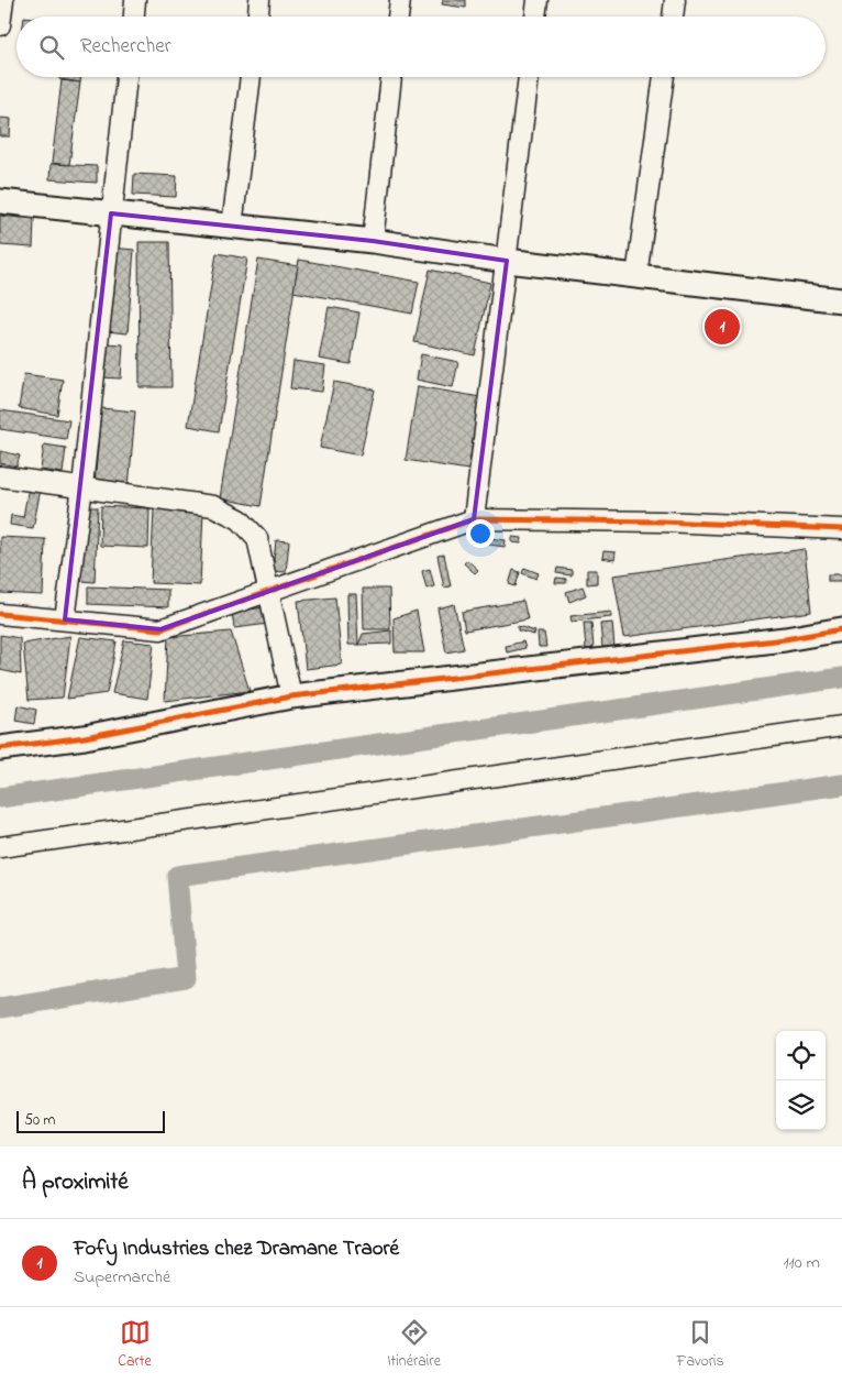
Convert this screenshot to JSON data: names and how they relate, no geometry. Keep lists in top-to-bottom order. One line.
{"scale_bar":"50 m","page":{"search":"Rechercher","pins":"1","scale":"50 m","heading":"À proximité","list":[{"mark":"1","name":"Fofy Industries chez Dramane Traoré","note":"Supermarché","value":"110 m"}],"nav":["Carte","Itinéraire","Favoris"]}}
